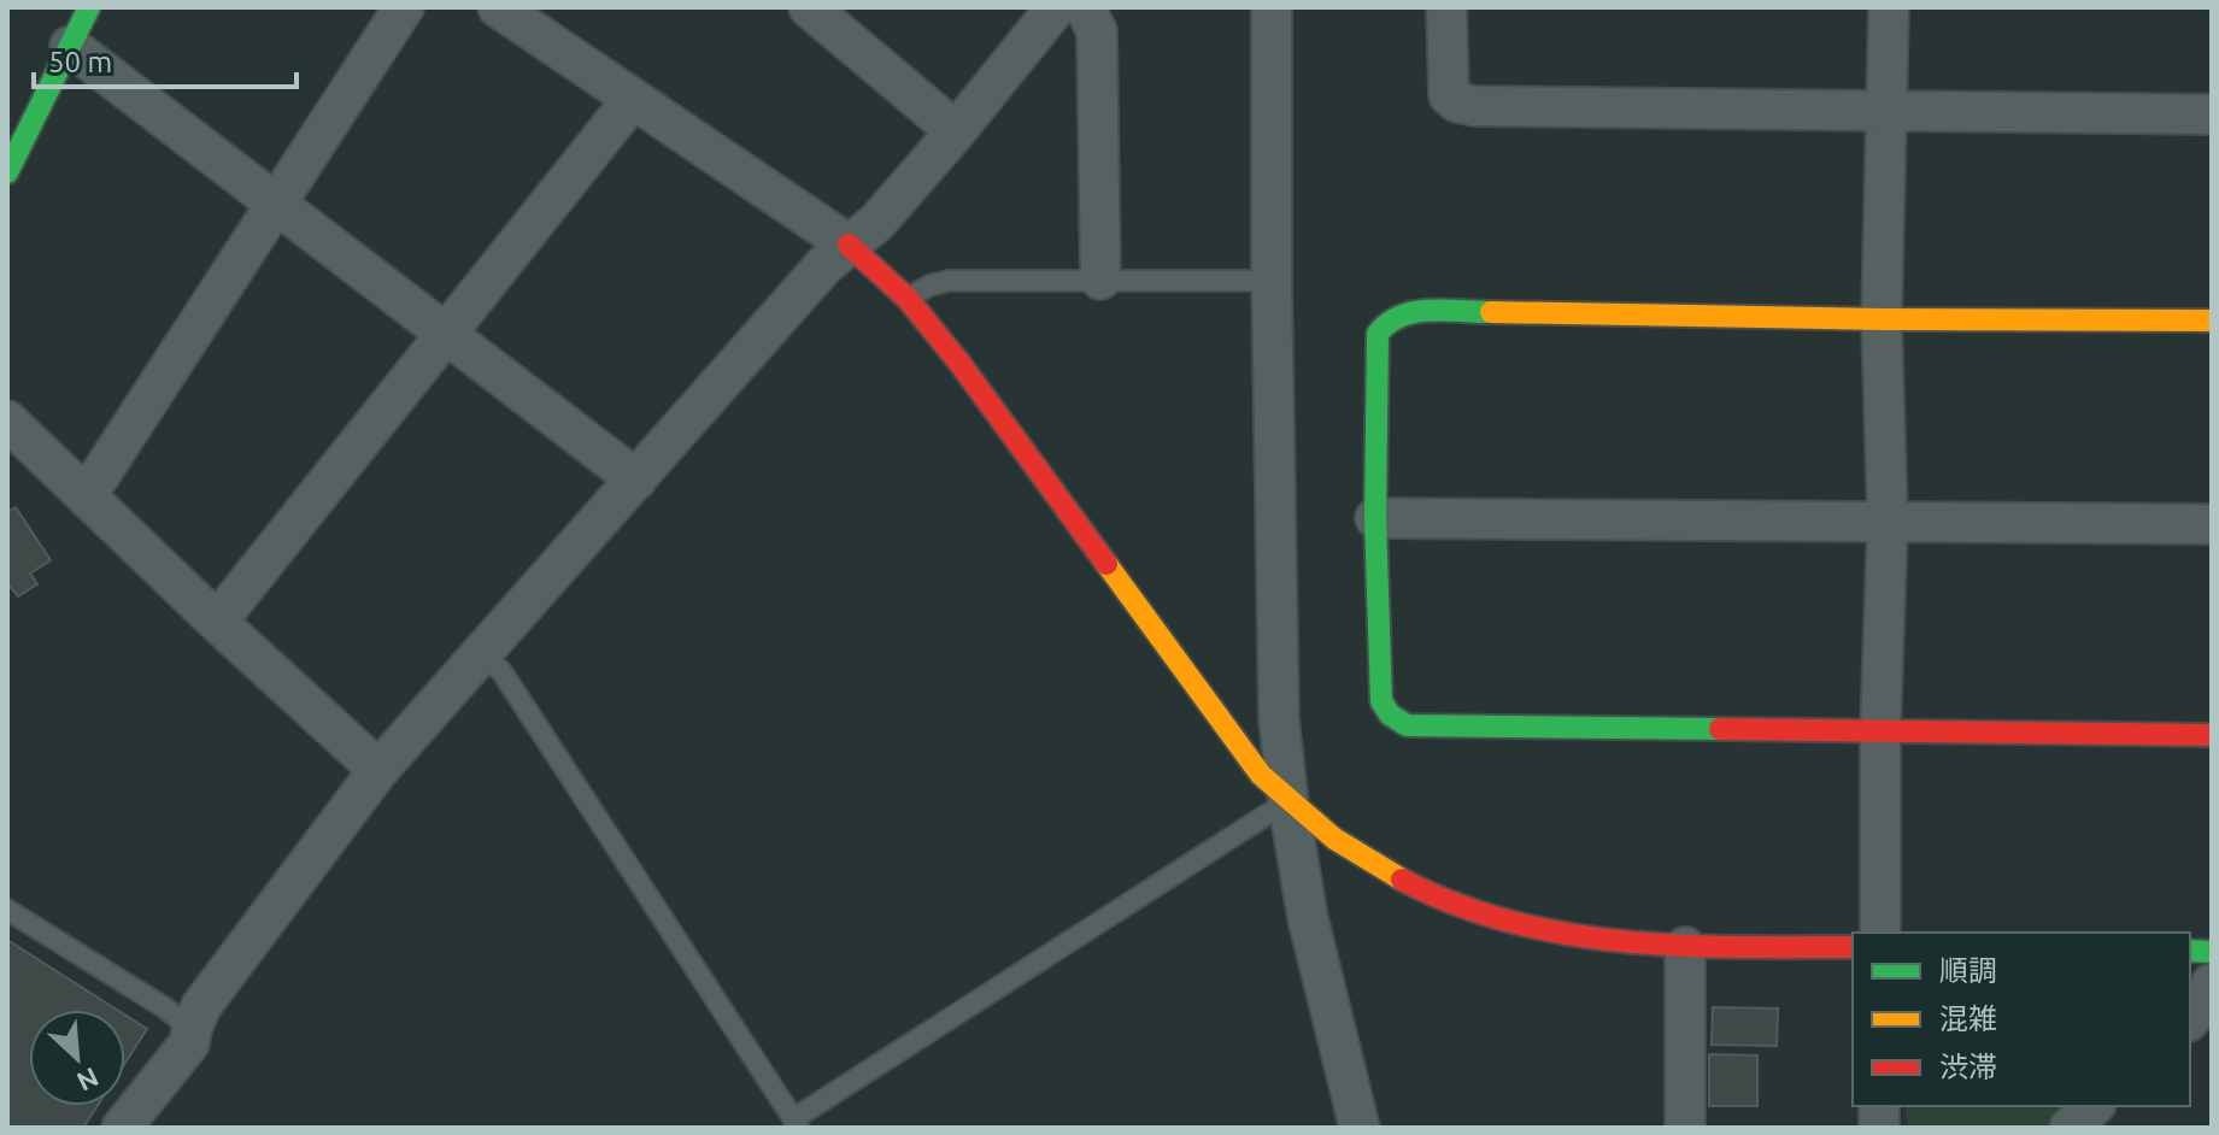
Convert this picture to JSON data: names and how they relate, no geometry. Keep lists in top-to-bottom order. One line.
{"legend":["順調","混雑","渋滞"],"scale_bar":"50 m","north":"bottom right"}
